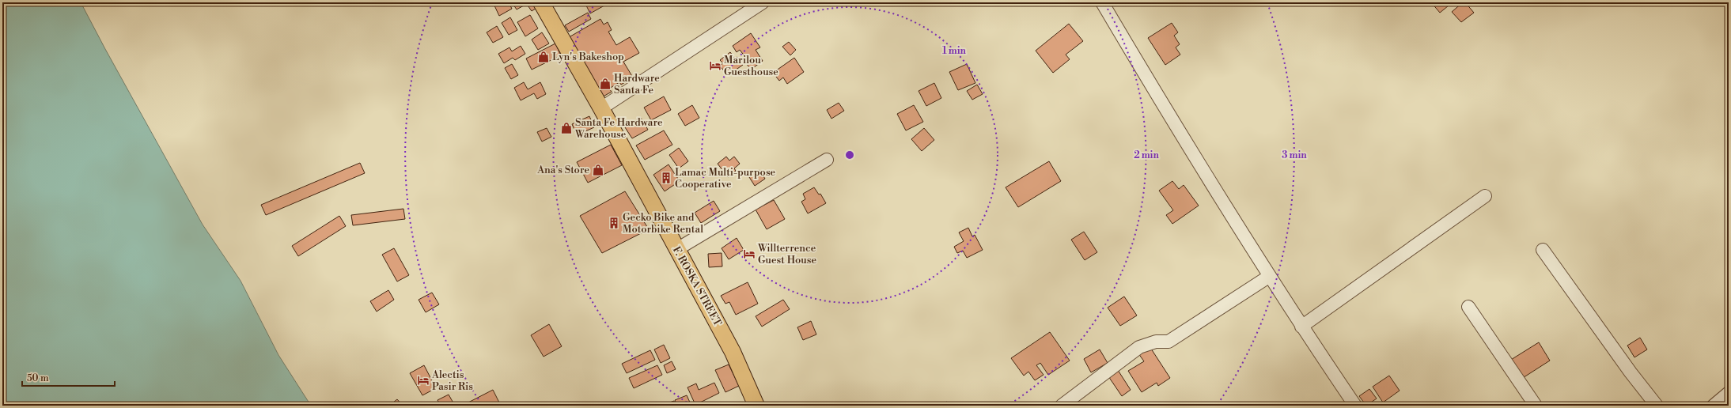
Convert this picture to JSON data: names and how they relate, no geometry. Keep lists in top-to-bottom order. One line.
{"streets":{"main road":["F. ROSKA STREET"]},"places":{"shop":["Lyn's Bakeshop","Hardware Santa Fe","Santa Fe Hardware Warehouse","Ana's Store"],"hotel":["Marilou Guesthouse","Willterrence Guest House","Alectis Pasir Ris"],"building":["Lamac Multi-purpose Cooperative","Gecko Bike and Motorbike Rental"]},"scale_bar":"50 m","rings":["1 min","2 min","3 min"]}
